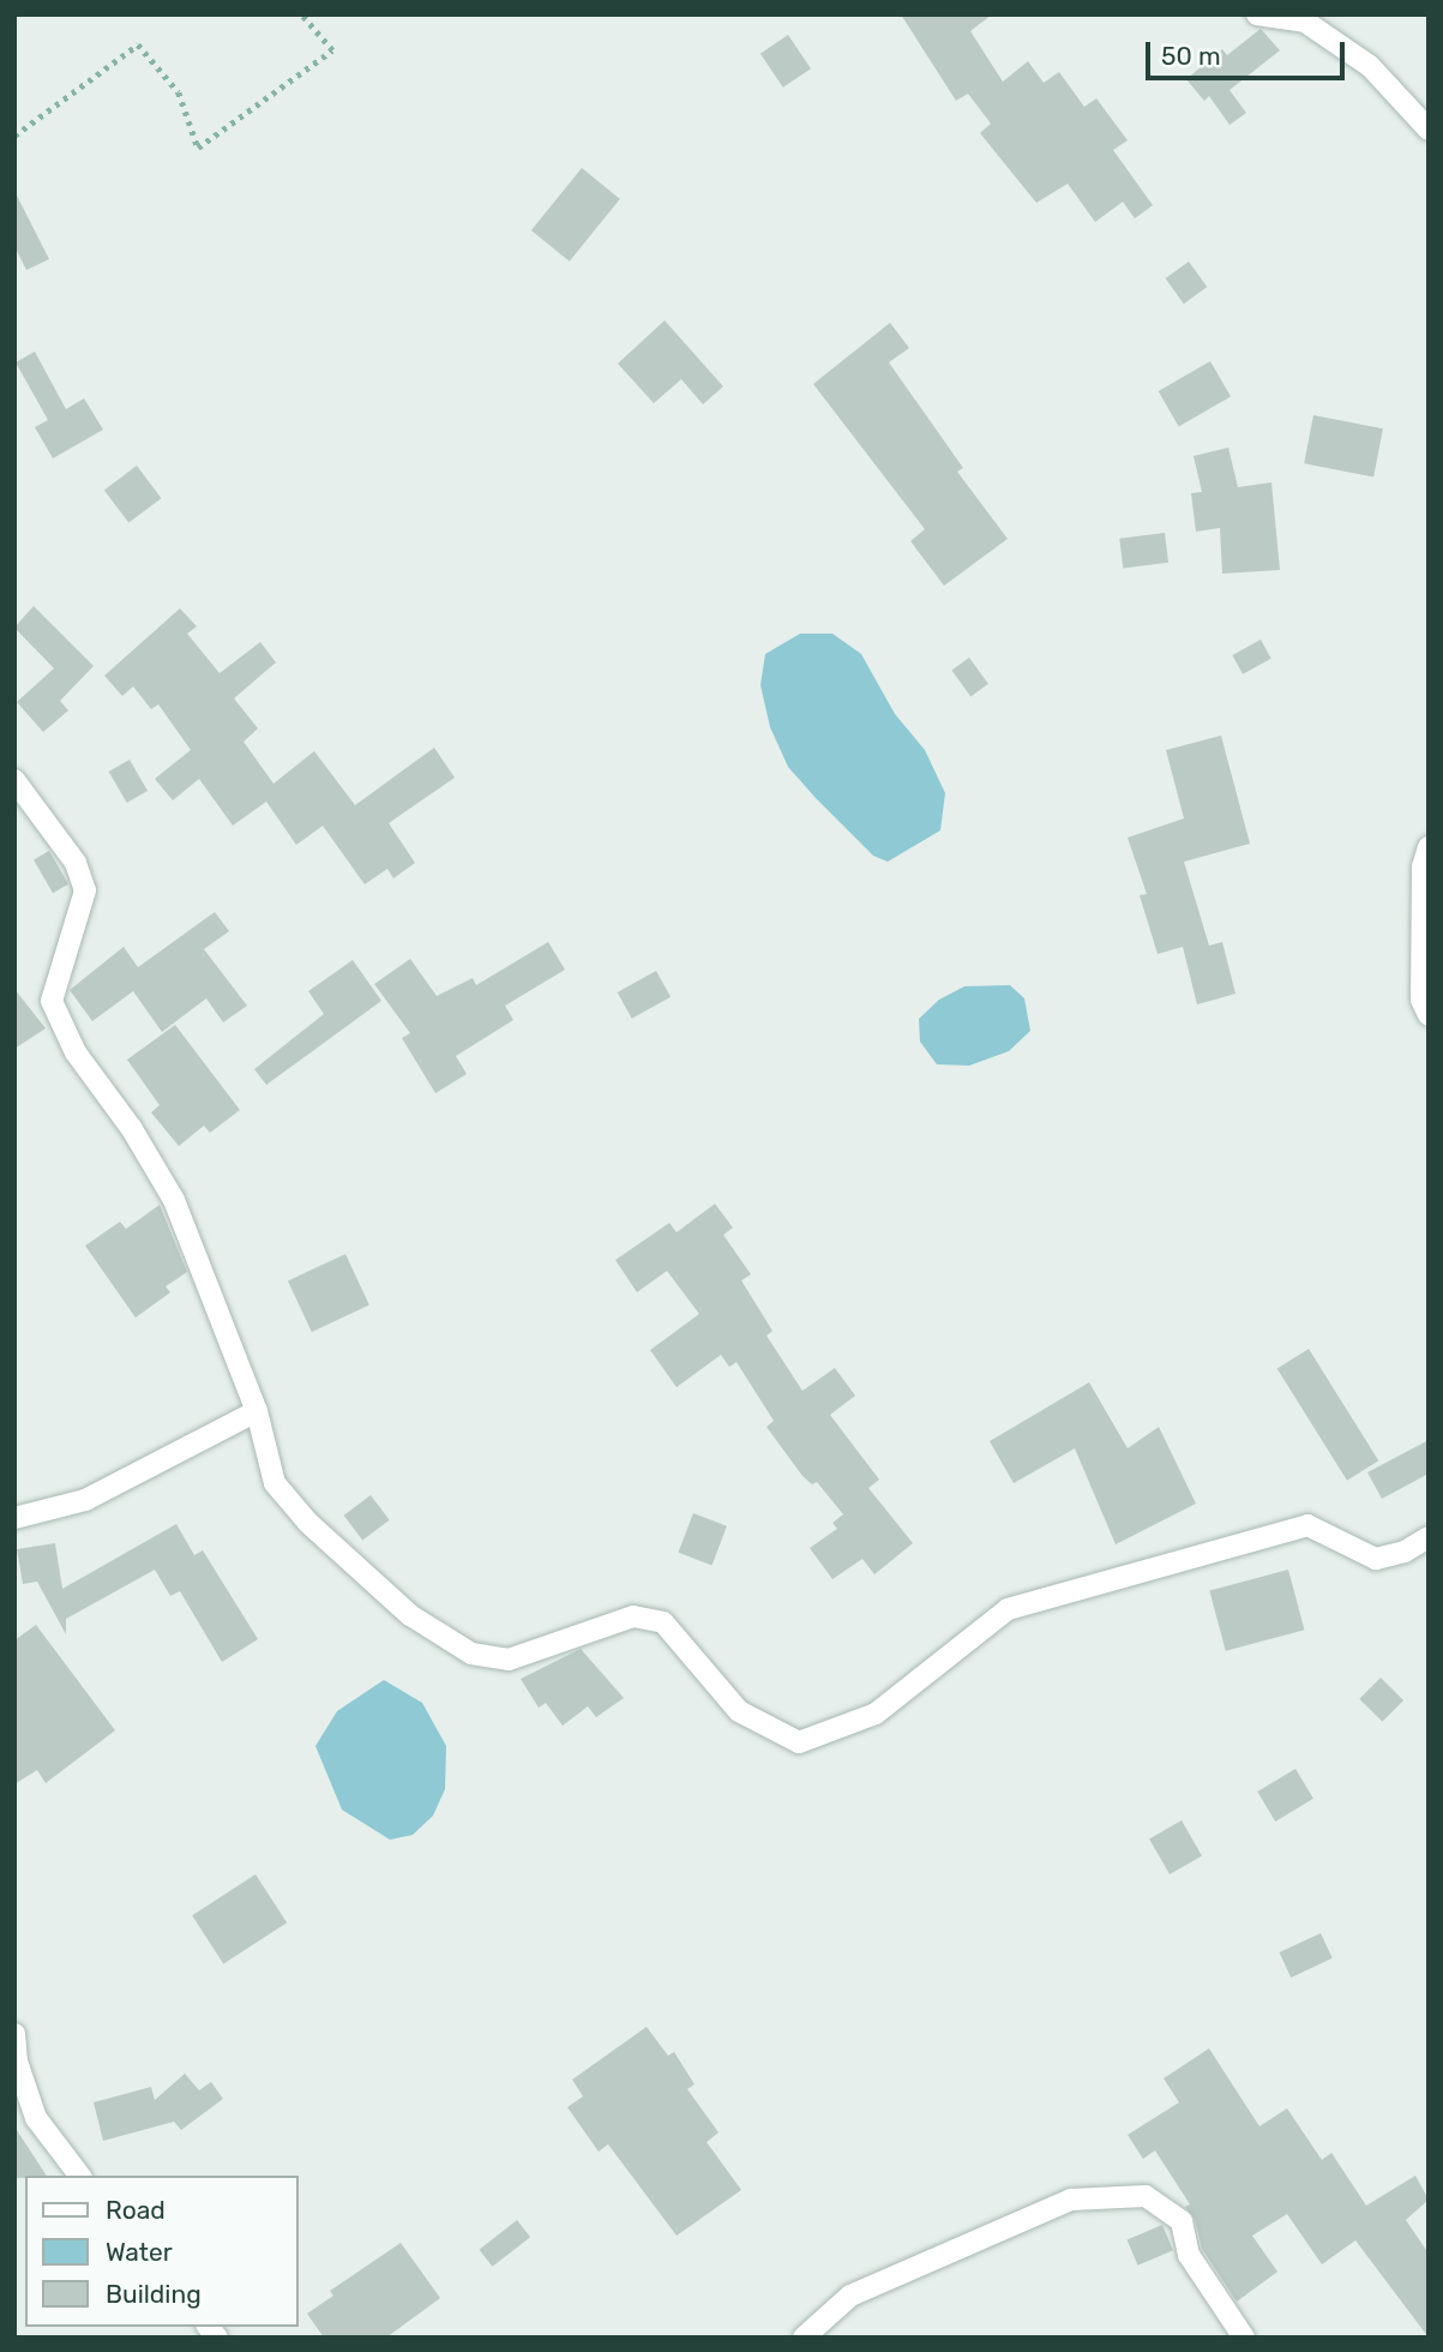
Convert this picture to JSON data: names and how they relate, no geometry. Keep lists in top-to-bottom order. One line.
{"legend":["Road","Water","Building"],"scale_bar":"50 m"}
